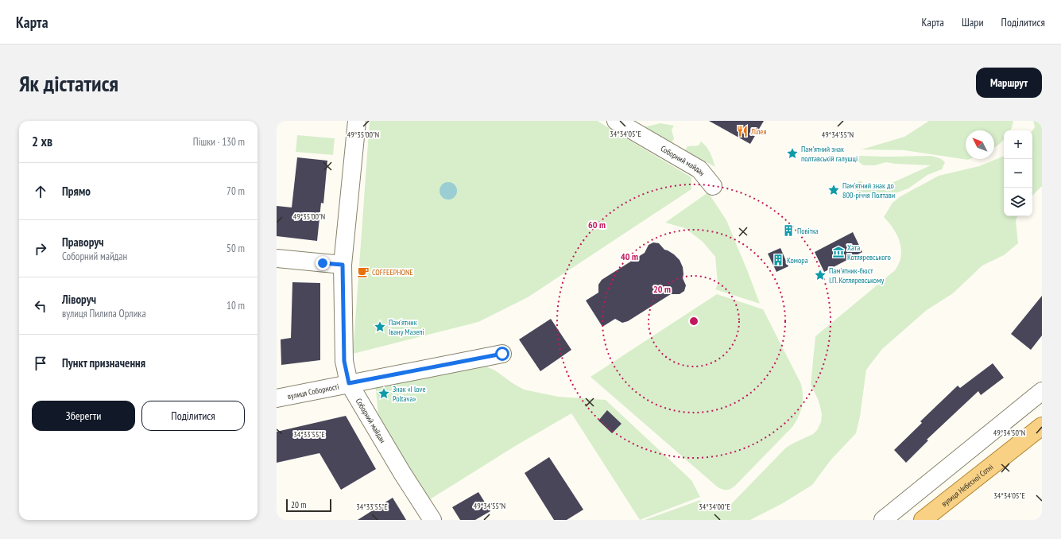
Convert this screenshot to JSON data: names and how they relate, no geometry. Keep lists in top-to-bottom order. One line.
{"streets":{"main road":["вулиця Небесної Сотні"],"street":["Соборний майдан","вулиця Соборності"]},"crossings":[["Соборний майдан","вулиця Соборності"]],"places":{"restaurant":["Лілея"],"place":["Пам'ятний знак полтавській галушці","Пам'ятний знак до 800-річчя Полтави","Пам'ятник-бюст І.П. Котляревському","Пам'ятник Івану Мазепі","Знак «I love Poltava»"],"building":["Повітка","Комора"],"museum":["Хата Котляревського"],"cafe":["COFFEEPHONE"]},"scale_bar":"20 m","north":"top left","page":{"header":"Карта","nav":["Карта","Шари","Поділитися"],"buttons":["Маршрут",["Зберегти","Поділитися"]],"title":"Як дістатися","heading":["2 хв","Пішки · 130 m"],"map_buttons":["+","−"],"list":[["Прямо","70 m"],["Праворуч","Соборний майдан","50 m"],["Ліворуч","вулиця Пилипа Орлика","10 m"],"Пункт призначення"],"scale":"20 m"},"coordinates":["34°34'05\"E","49°35'00\"N","49°34'55\"N","49°34'50\"N","34°33'55\"E","34°34'00\"E"],"rings":["60 m","40 m","20 m"]}
